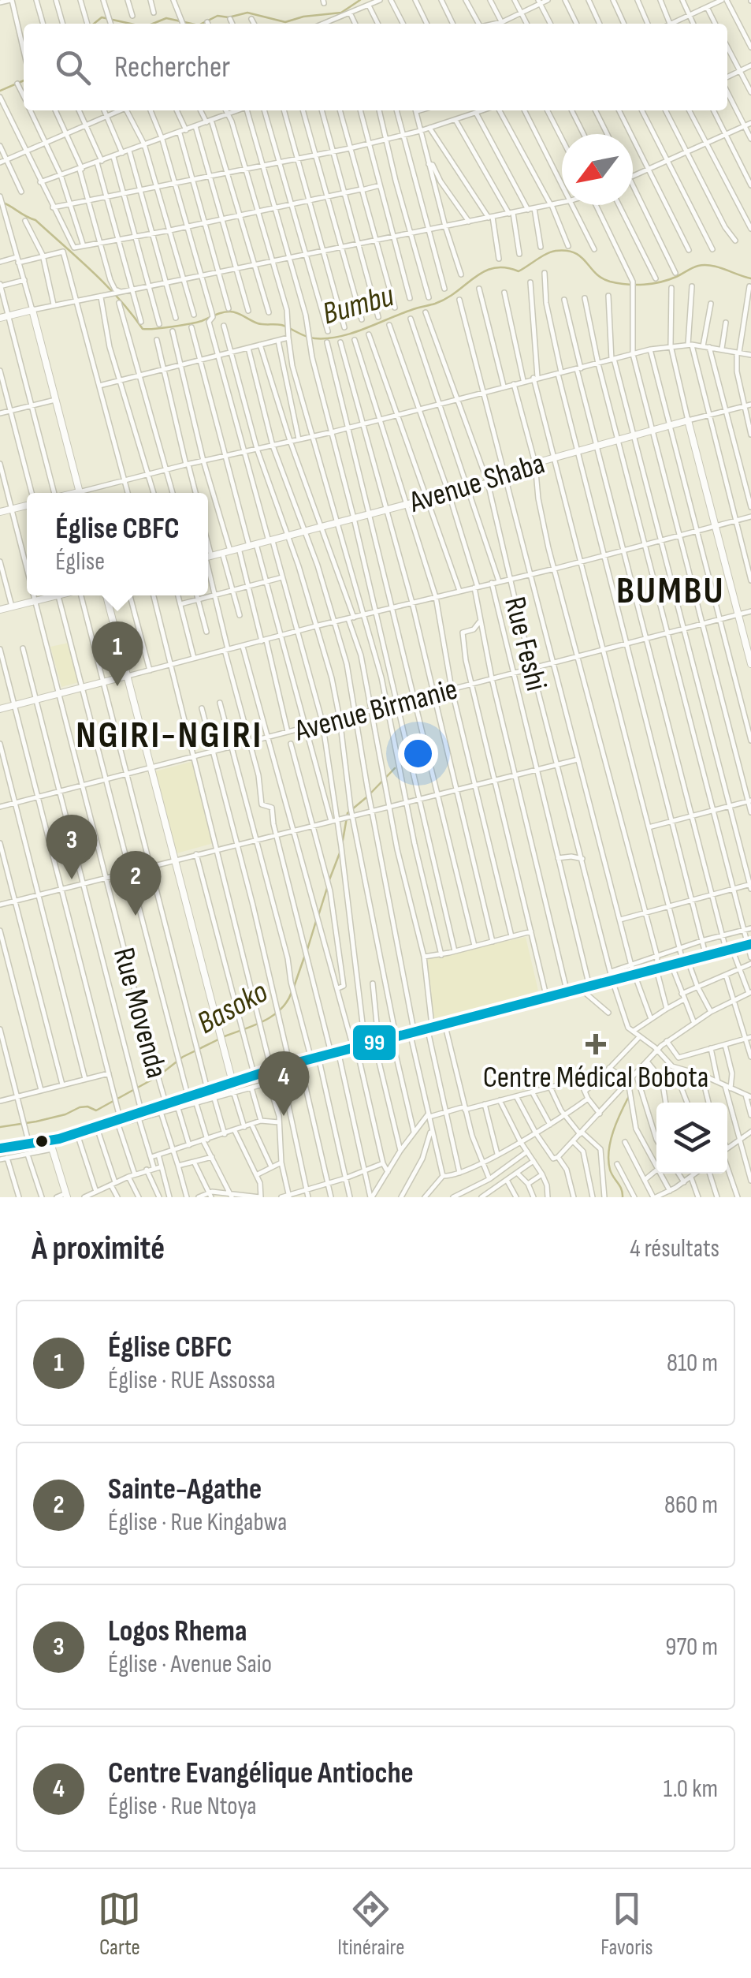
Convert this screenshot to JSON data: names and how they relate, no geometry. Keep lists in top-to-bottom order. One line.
{"streets":{"street":["Avenue Shaba","Rue Feshi","Avenue Birmanie","Rue Movenda"]},"crossings":[["Avenue Shaba","Rue Feshi"],["Rue Feshi","Avenue Birmanie"],["Avenue Birmanie","Rue Movenda"]],"districts":["BUMBU","NGIRI-NGIRI"],"water":["Bumbu","Basoko"],"places":{"health":["Centre Médical Bobota"]},"lines":["transit line 99"],"north":"bottom left","page":{"search":"Rechercher","popup":["Église CBFC","Église"],"pins":["1","3","2","4"],"heading":["À proximité","4 résultats"],"list":[{"mark":"1","name":"Église CBFC","note":"Église · RUE Assossa","value":"810 m"},{"mark":"2","name":"Sainte-Agathe","note":"Église · Rue Kingabwa","value":"860 m"},{"mark":"3","name":"Logos Rhema","note":"Église · Avenue Saio","value":"970 m"},{"mark":"4","name":"Centre Evangélique Antioche","note":"Église · Rue Ntoya","value":"1.0 km"}],"nav":["Carte","Itinéraire","Favoris"]}}
